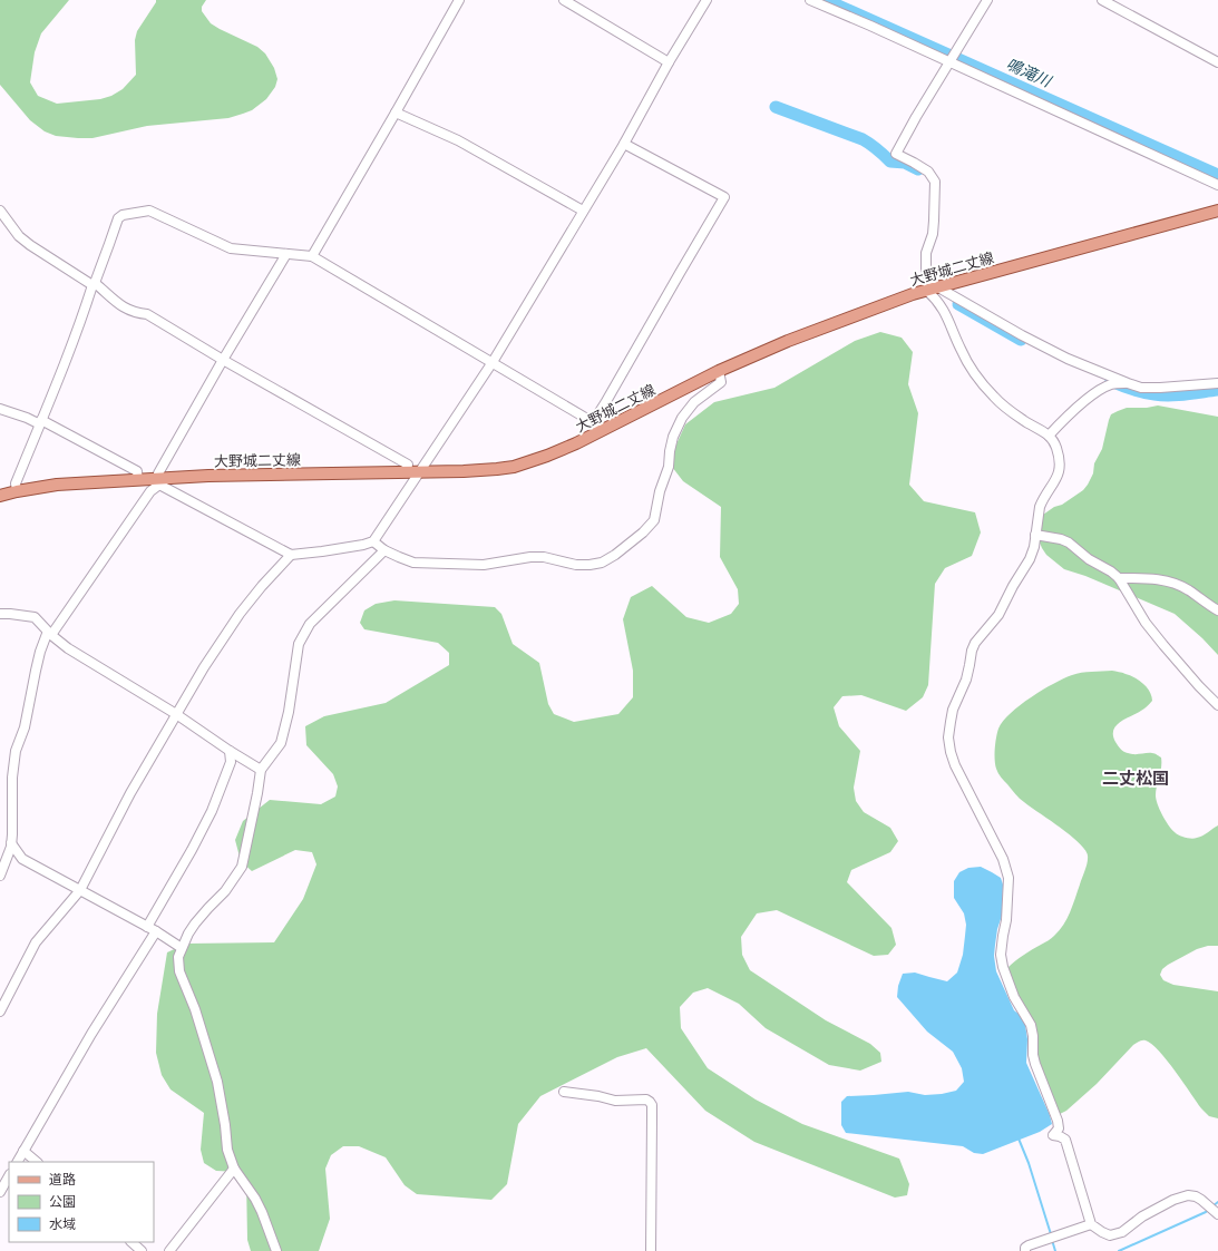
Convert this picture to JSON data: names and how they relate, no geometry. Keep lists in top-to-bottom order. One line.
{"streets":{"main road":["大野城二丈線"]},"districts":["二丈松国"],"water":["鳴滝川"],"legend":["道路","公園","水域"]}
